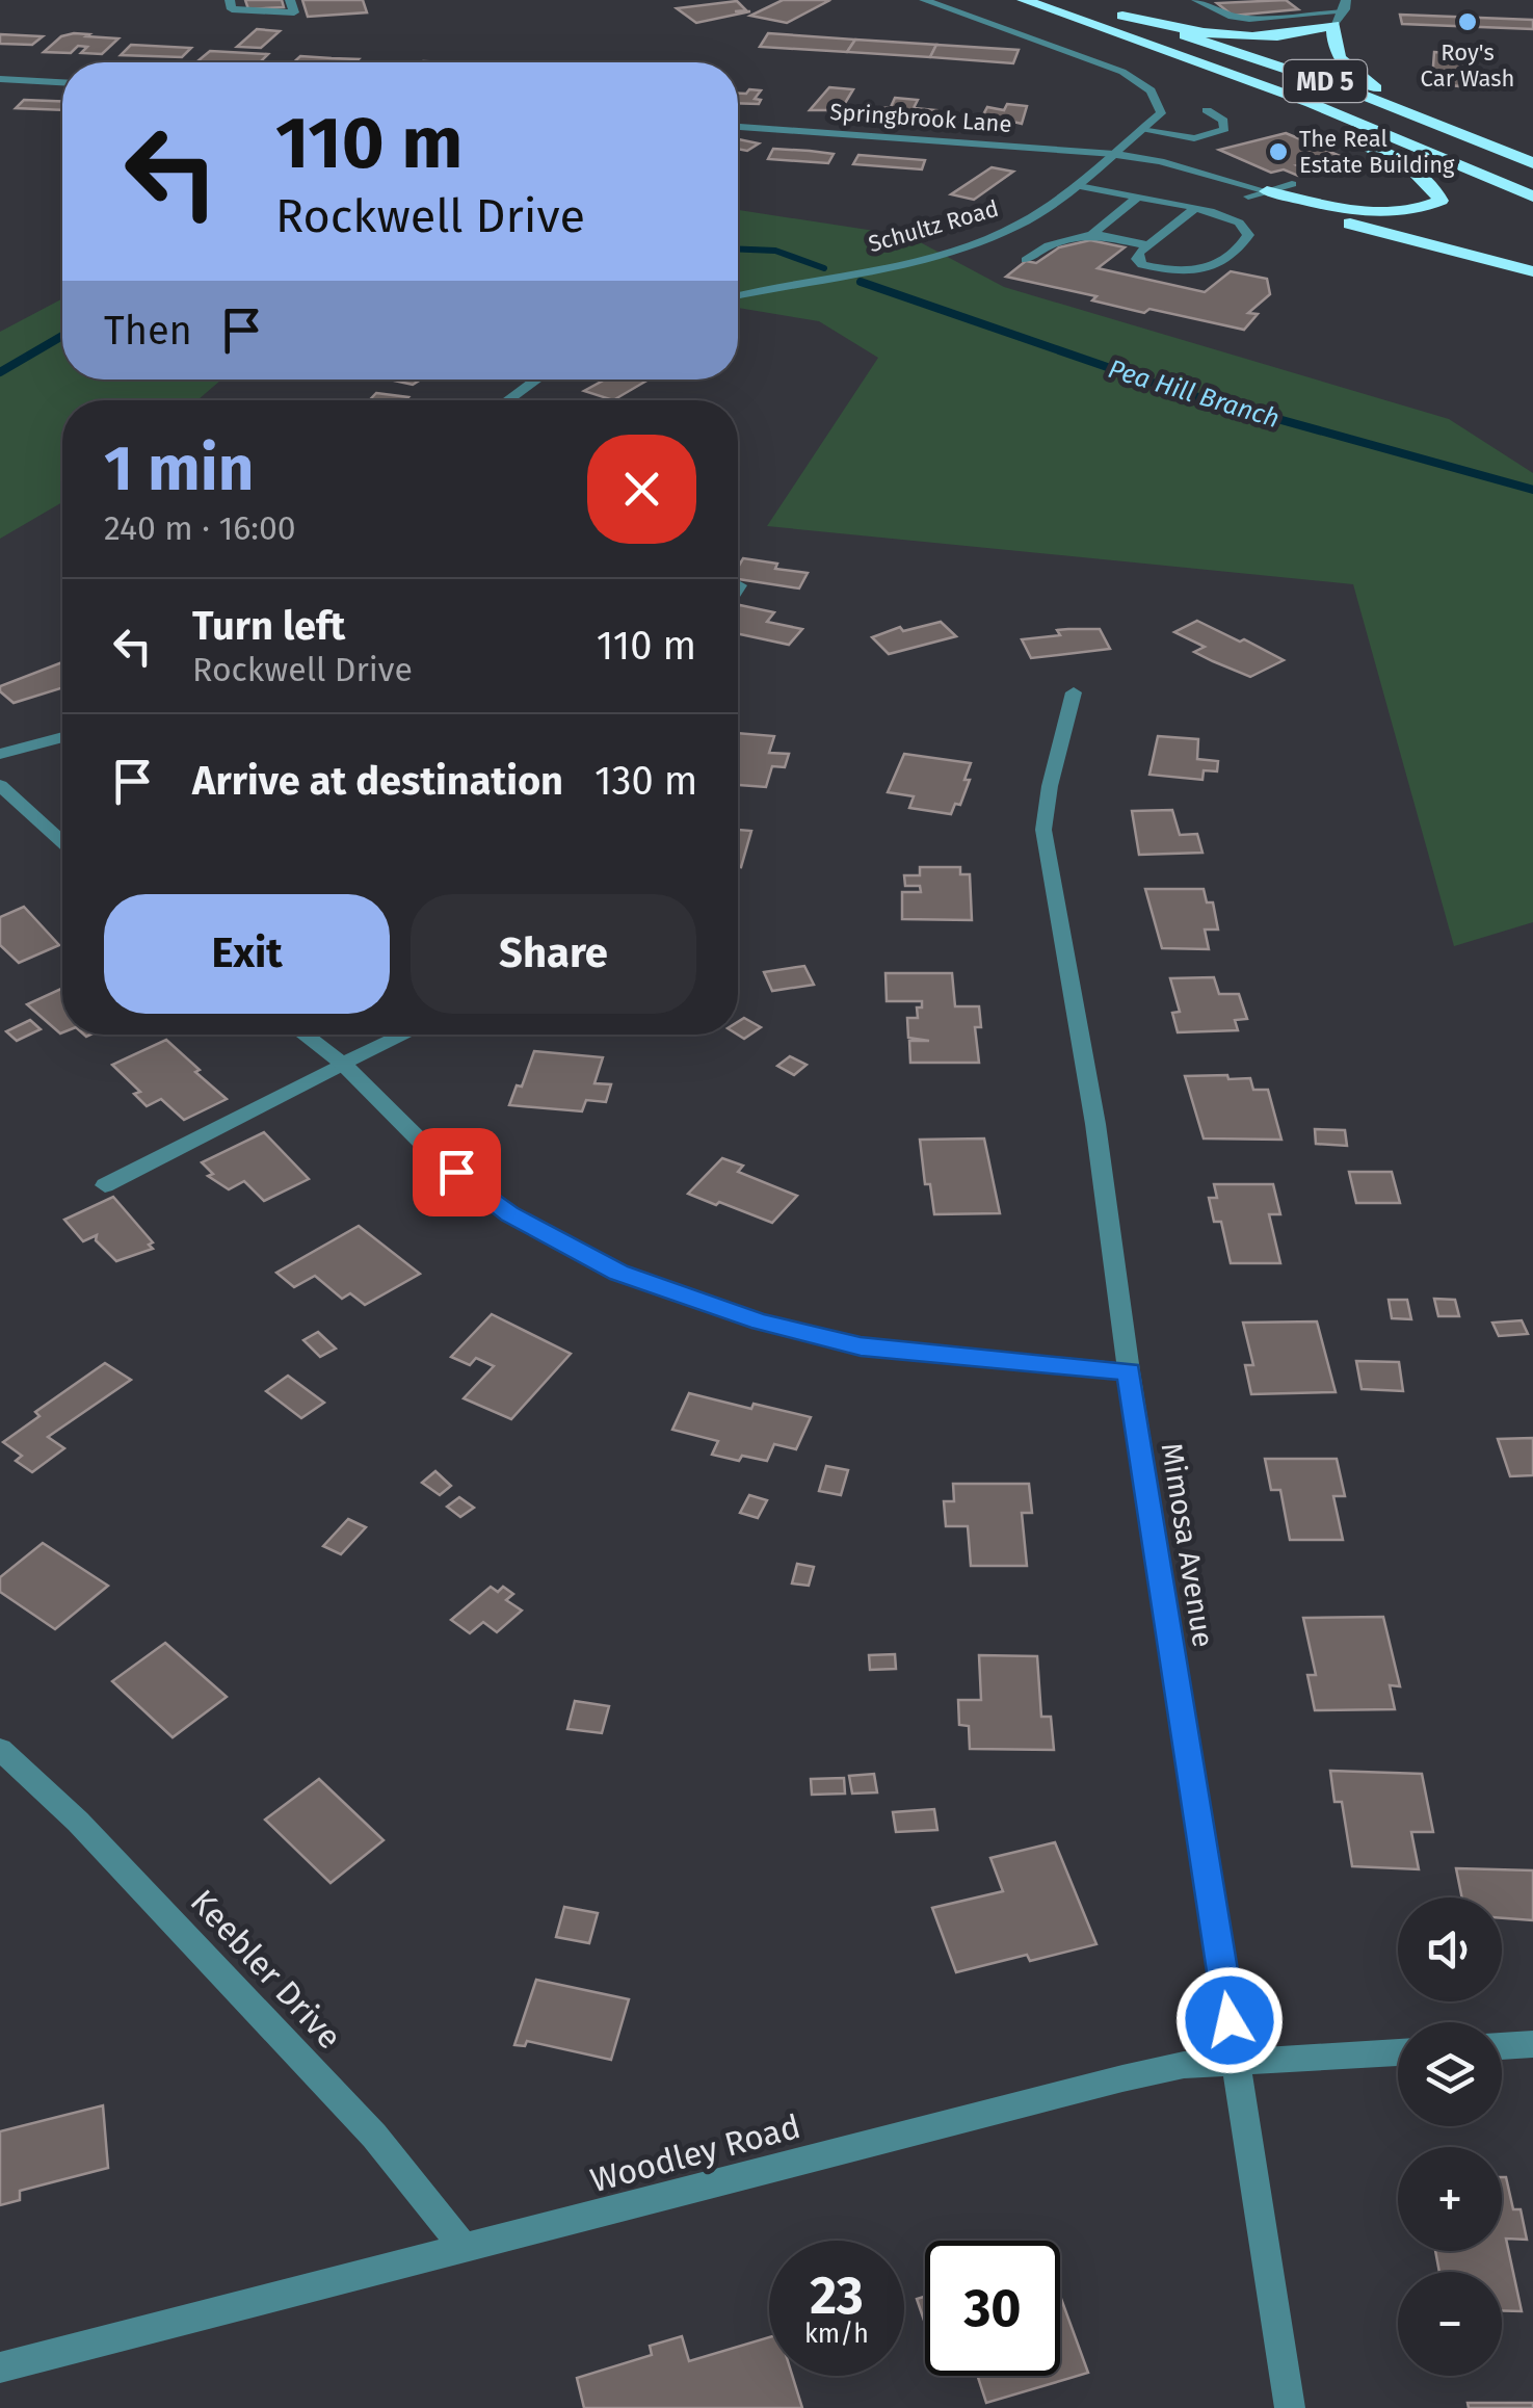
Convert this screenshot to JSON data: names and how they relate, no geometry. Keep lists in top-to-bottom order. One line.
{"streets":{"highway":["MD 5"],"street":["Springbrook Lane","Schultz Road","Mimosa Avenue","Keebler Drive","Woodley Road"]},"crossings":[["Springbrook Lane","Schultz Road"],["Mimosa Avenue","Woodley Road"],["Keebler Drive","Woodley Road"]],"water":["Pea Hill Branch"],"places":["Roy's Car Wash","The Real Estate Building"],"page":{"turn":["110 m","Rockwell Drive"],"then":"Then","heading":["1 min","240 m · 16:00"],"list":[{"name":"Turn left","note":"Rockwell Drive","value":"110 m"},{"name":"Arrive at destination","value":"130 m"}],"buttons":["Exit","Share"],"map_buttons":["+","−"],"speed":"23 km/h","limit":"30"}}
